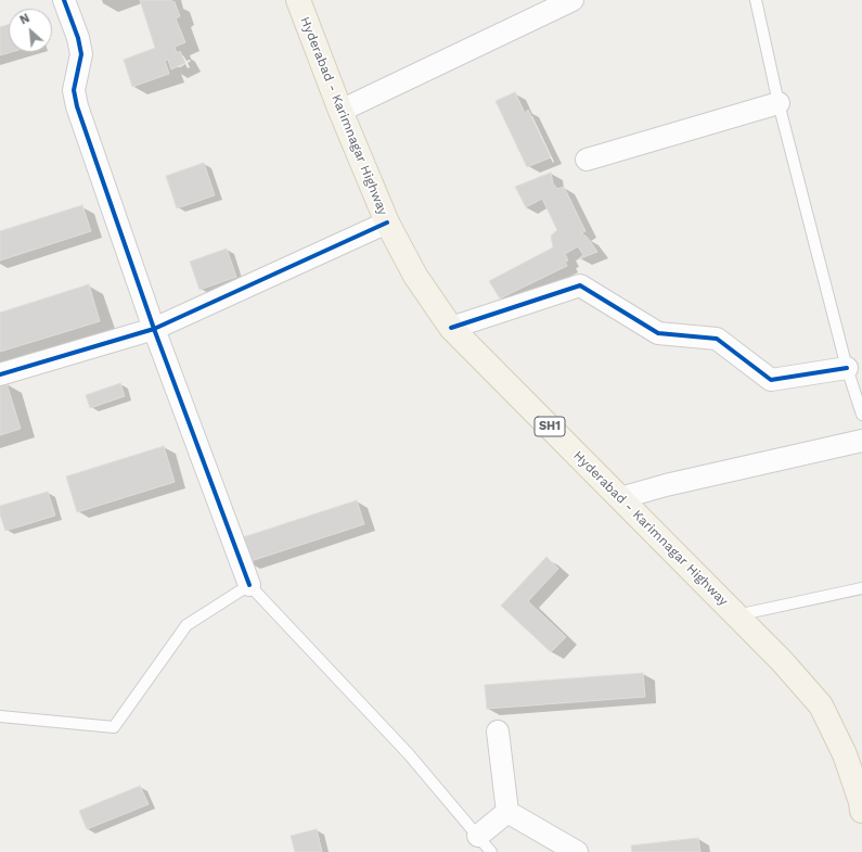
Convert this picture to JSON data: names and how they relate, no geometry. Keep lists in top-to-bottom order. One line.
{"streets":{"main road":["Hyderabad - Karimnagar Highway","SH1"]},"north":"top left"}
